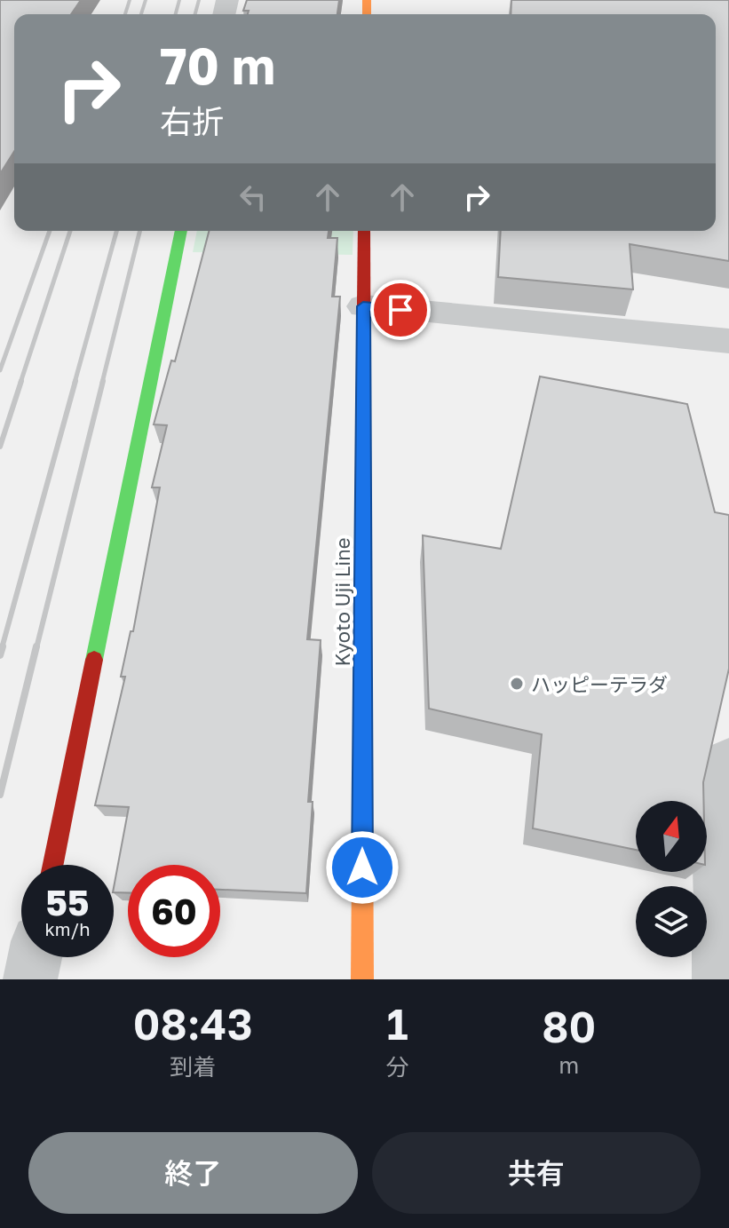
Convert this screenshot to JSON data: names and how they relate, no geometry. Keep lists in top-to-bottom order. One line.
{"streets":{"main road":["Kyoto Uji Line"]},"places":["ハッピーテラダ"],"north":"top","page":{"turn":["70 m","右折"],"speed":"55 km/h","limit":"60","eta":["08:43","到着","1","分","80","m"],"buttons":["終了","共有"]}}
